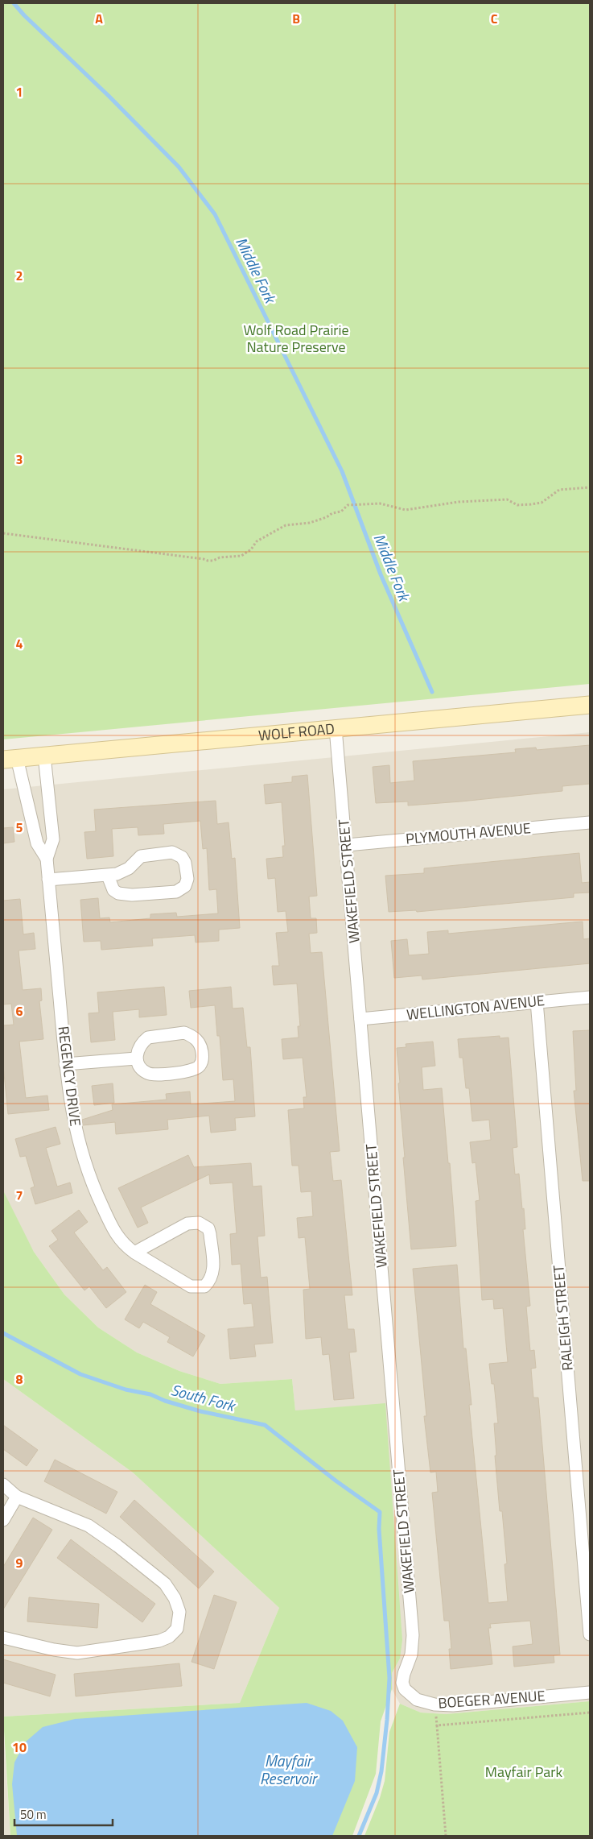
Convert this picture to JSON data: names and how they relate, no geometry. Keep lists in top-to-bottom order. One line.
{"streets":{"main road":["WOLF ROAD"],"street":["PLYMOUTH AVENUE","WAKEFIELD STREET","WELLINGTON AVENUE","REGENCY DRIVE","RALEIGH STREET","BOEGER AVENUE"]},"crossings":[["WOLF ROAD","WAKEFIELD STREET"],["WOLF ROAD","REGENCY DRIVE"],["PLYMOUTH AVENUE","WAKEFIELD STREET"],["WAKEFIELD STREET","WELLINGTON AVENUE"],["WAKEFIELD STREET","BOEGER AVENUE"],["WELLINGTON AVENUE","RALEIGH STREET"]],"water":["Middle Fork","South Fork","Mayfair Reservoir"],"parks":["Wolf Road Prairie Nature Preserve","Mayfair Park"],"scale_bar":"50 m","grid":{"columns":["A","B","C"],"rows":["1","2","3","4","5","6","7","8","9","10"]}}
